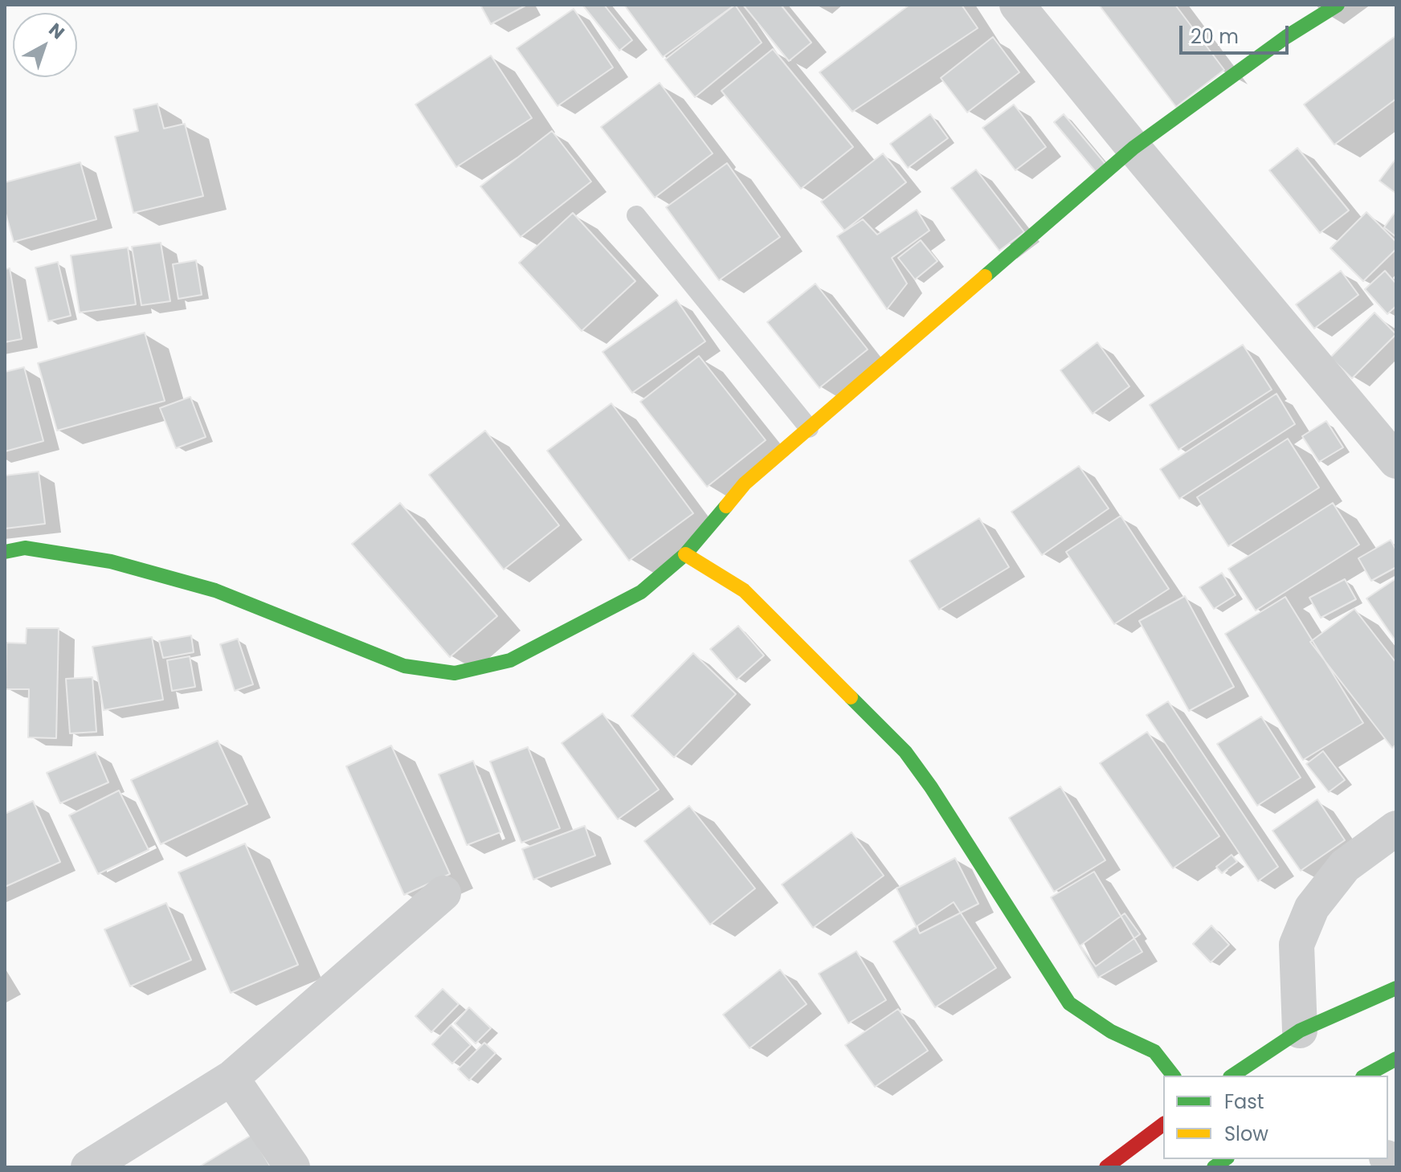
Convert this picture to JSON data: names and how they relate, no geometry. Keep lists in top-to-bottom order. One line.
{"legend":["Fast","Slow"],"scale_bar":"20 m","north":"top right"}
